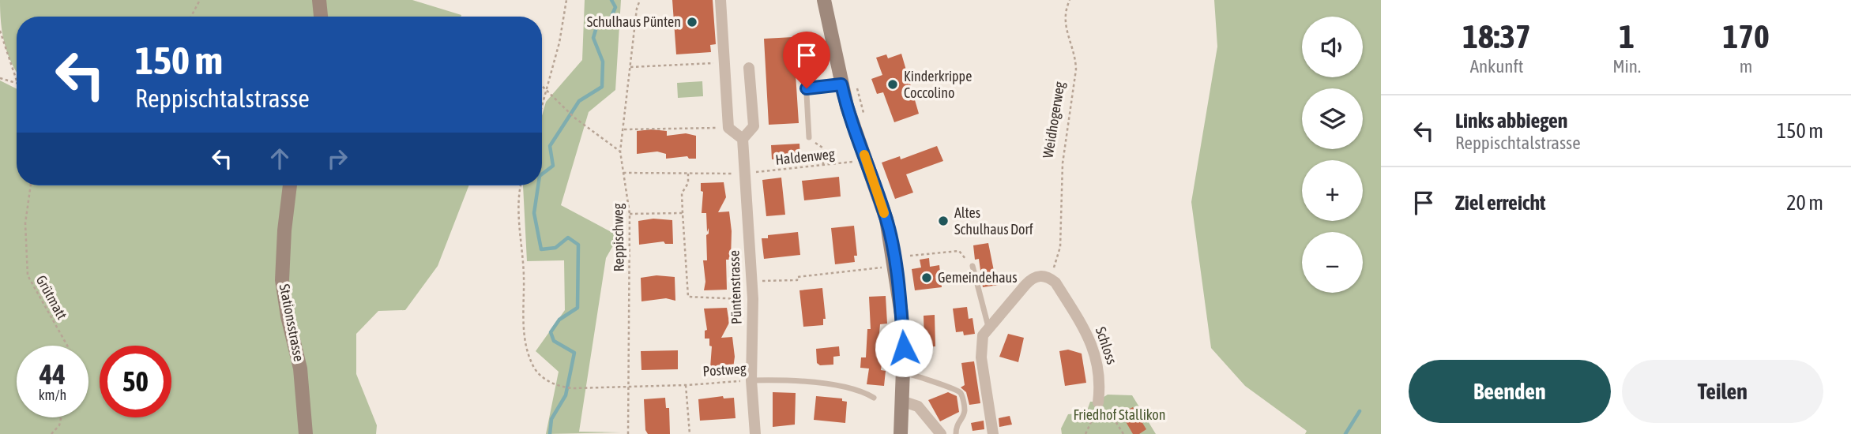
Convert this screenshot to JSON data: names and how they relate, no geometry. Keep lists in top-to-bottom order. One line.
{"streets":{"main road":["Stationsstrasse"],"street":["Püntenstrasse","Schloss"],"lane":["Postweg"],"path":["Weidhogerweg","Haldenweg","Reppischweg","Grütmatt"]},"crossings":[["Weidhogerweg","Schloss"],["Haldenweg","Reppischweg"],["Haldenweg","Püntenstrasse"],["Reppischweg","Postweg"],["Püntenstrasse","Postweg"]],"parks":["Friedhof Stallikon"],"places":["Schulhaus Pünten","Kinderkrippe Coccolino","Altes Schulhaus Dorf","Gemeindehaus"],"page":{"eta":["18:37","Ankunft","1","Min.","170","m"],"map_buttons":["+","−"],"turn":["150 m","Reppischtalstrasse"],"list":[{"name":"Links abbiegen","note":"Reppischtalstrasse","value":"150 m"},{"name":"Ziel erreicht","value":"20 m"}],"speed":"44 km/h","limit":"50","buttons":["Beenden","Teilen"]}}
